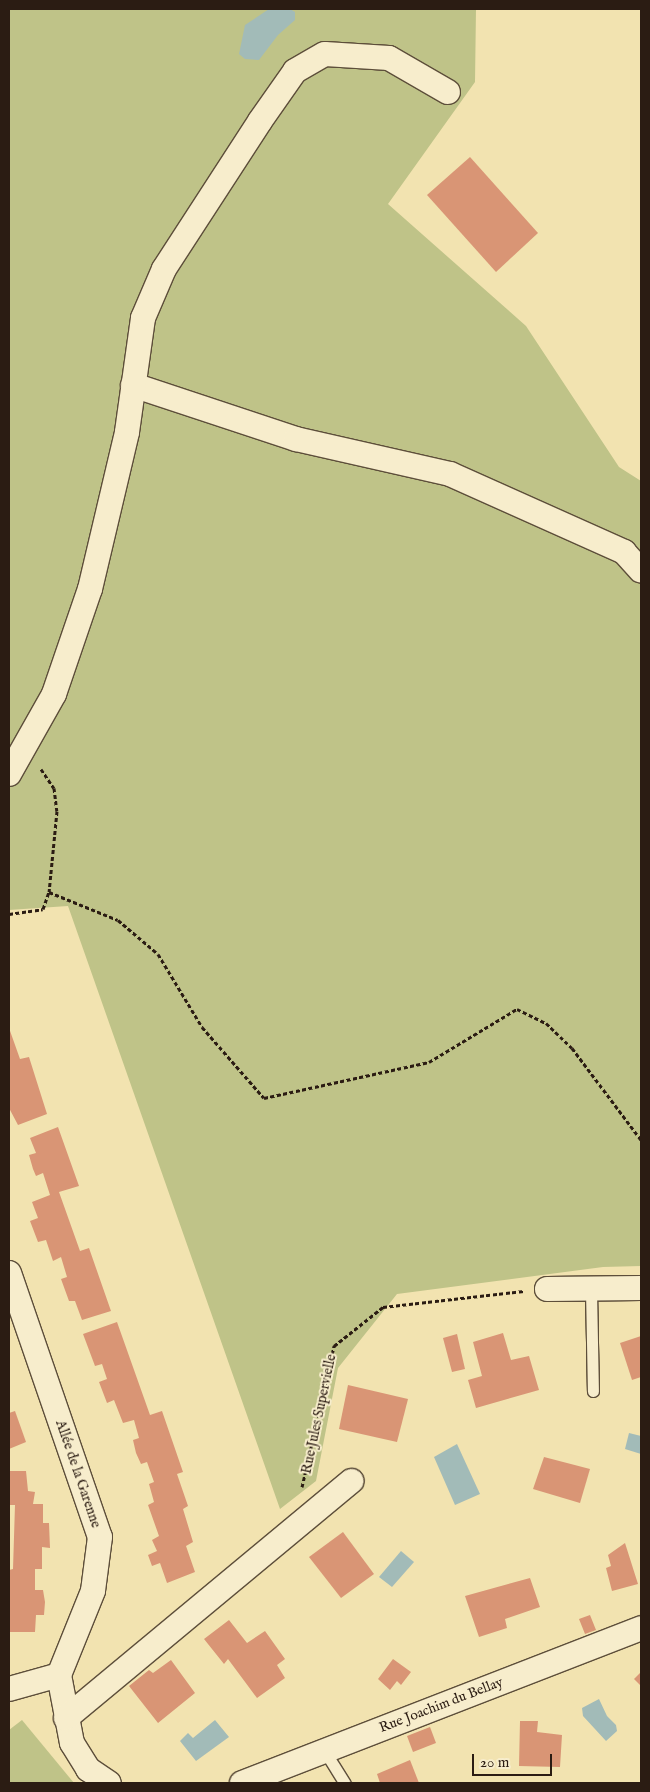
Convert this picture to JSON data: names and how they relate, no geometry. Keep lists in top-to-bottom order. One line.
{"streets":{"street":["Allée de la Garenne","Rue Joachim du Bellay"],"path":["Rue Jules Supervielle"]},"scale_bar":"20 m"}
